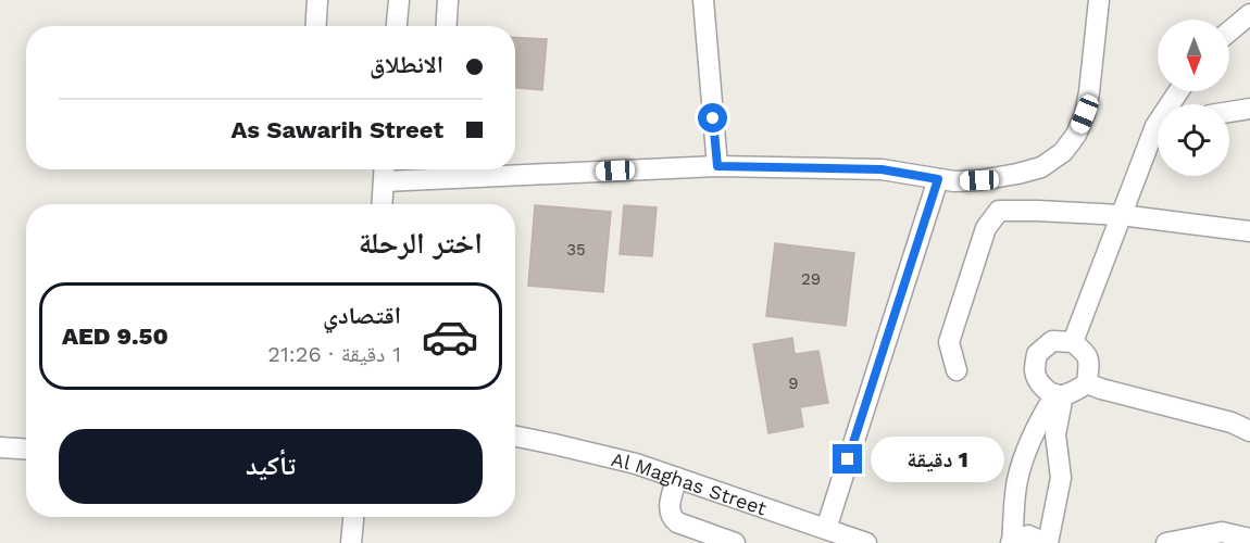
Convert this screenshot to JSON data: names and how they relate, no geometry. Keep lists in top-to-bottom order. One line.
{"streets":{"street":["Al Maghas Street"]},"house_numbers":["35","29","9"],"north":"bottom","page":{"banner":["الانطلاق","As Sawarih Street"],"heading":"اختر الرحلة","list":[{"name":"اقتصادي","note":"1 دقيقة · 21:26","value":"AED 9.50"}],"buttons":"تأكيد","bubble":"1 دقيقة"}}
